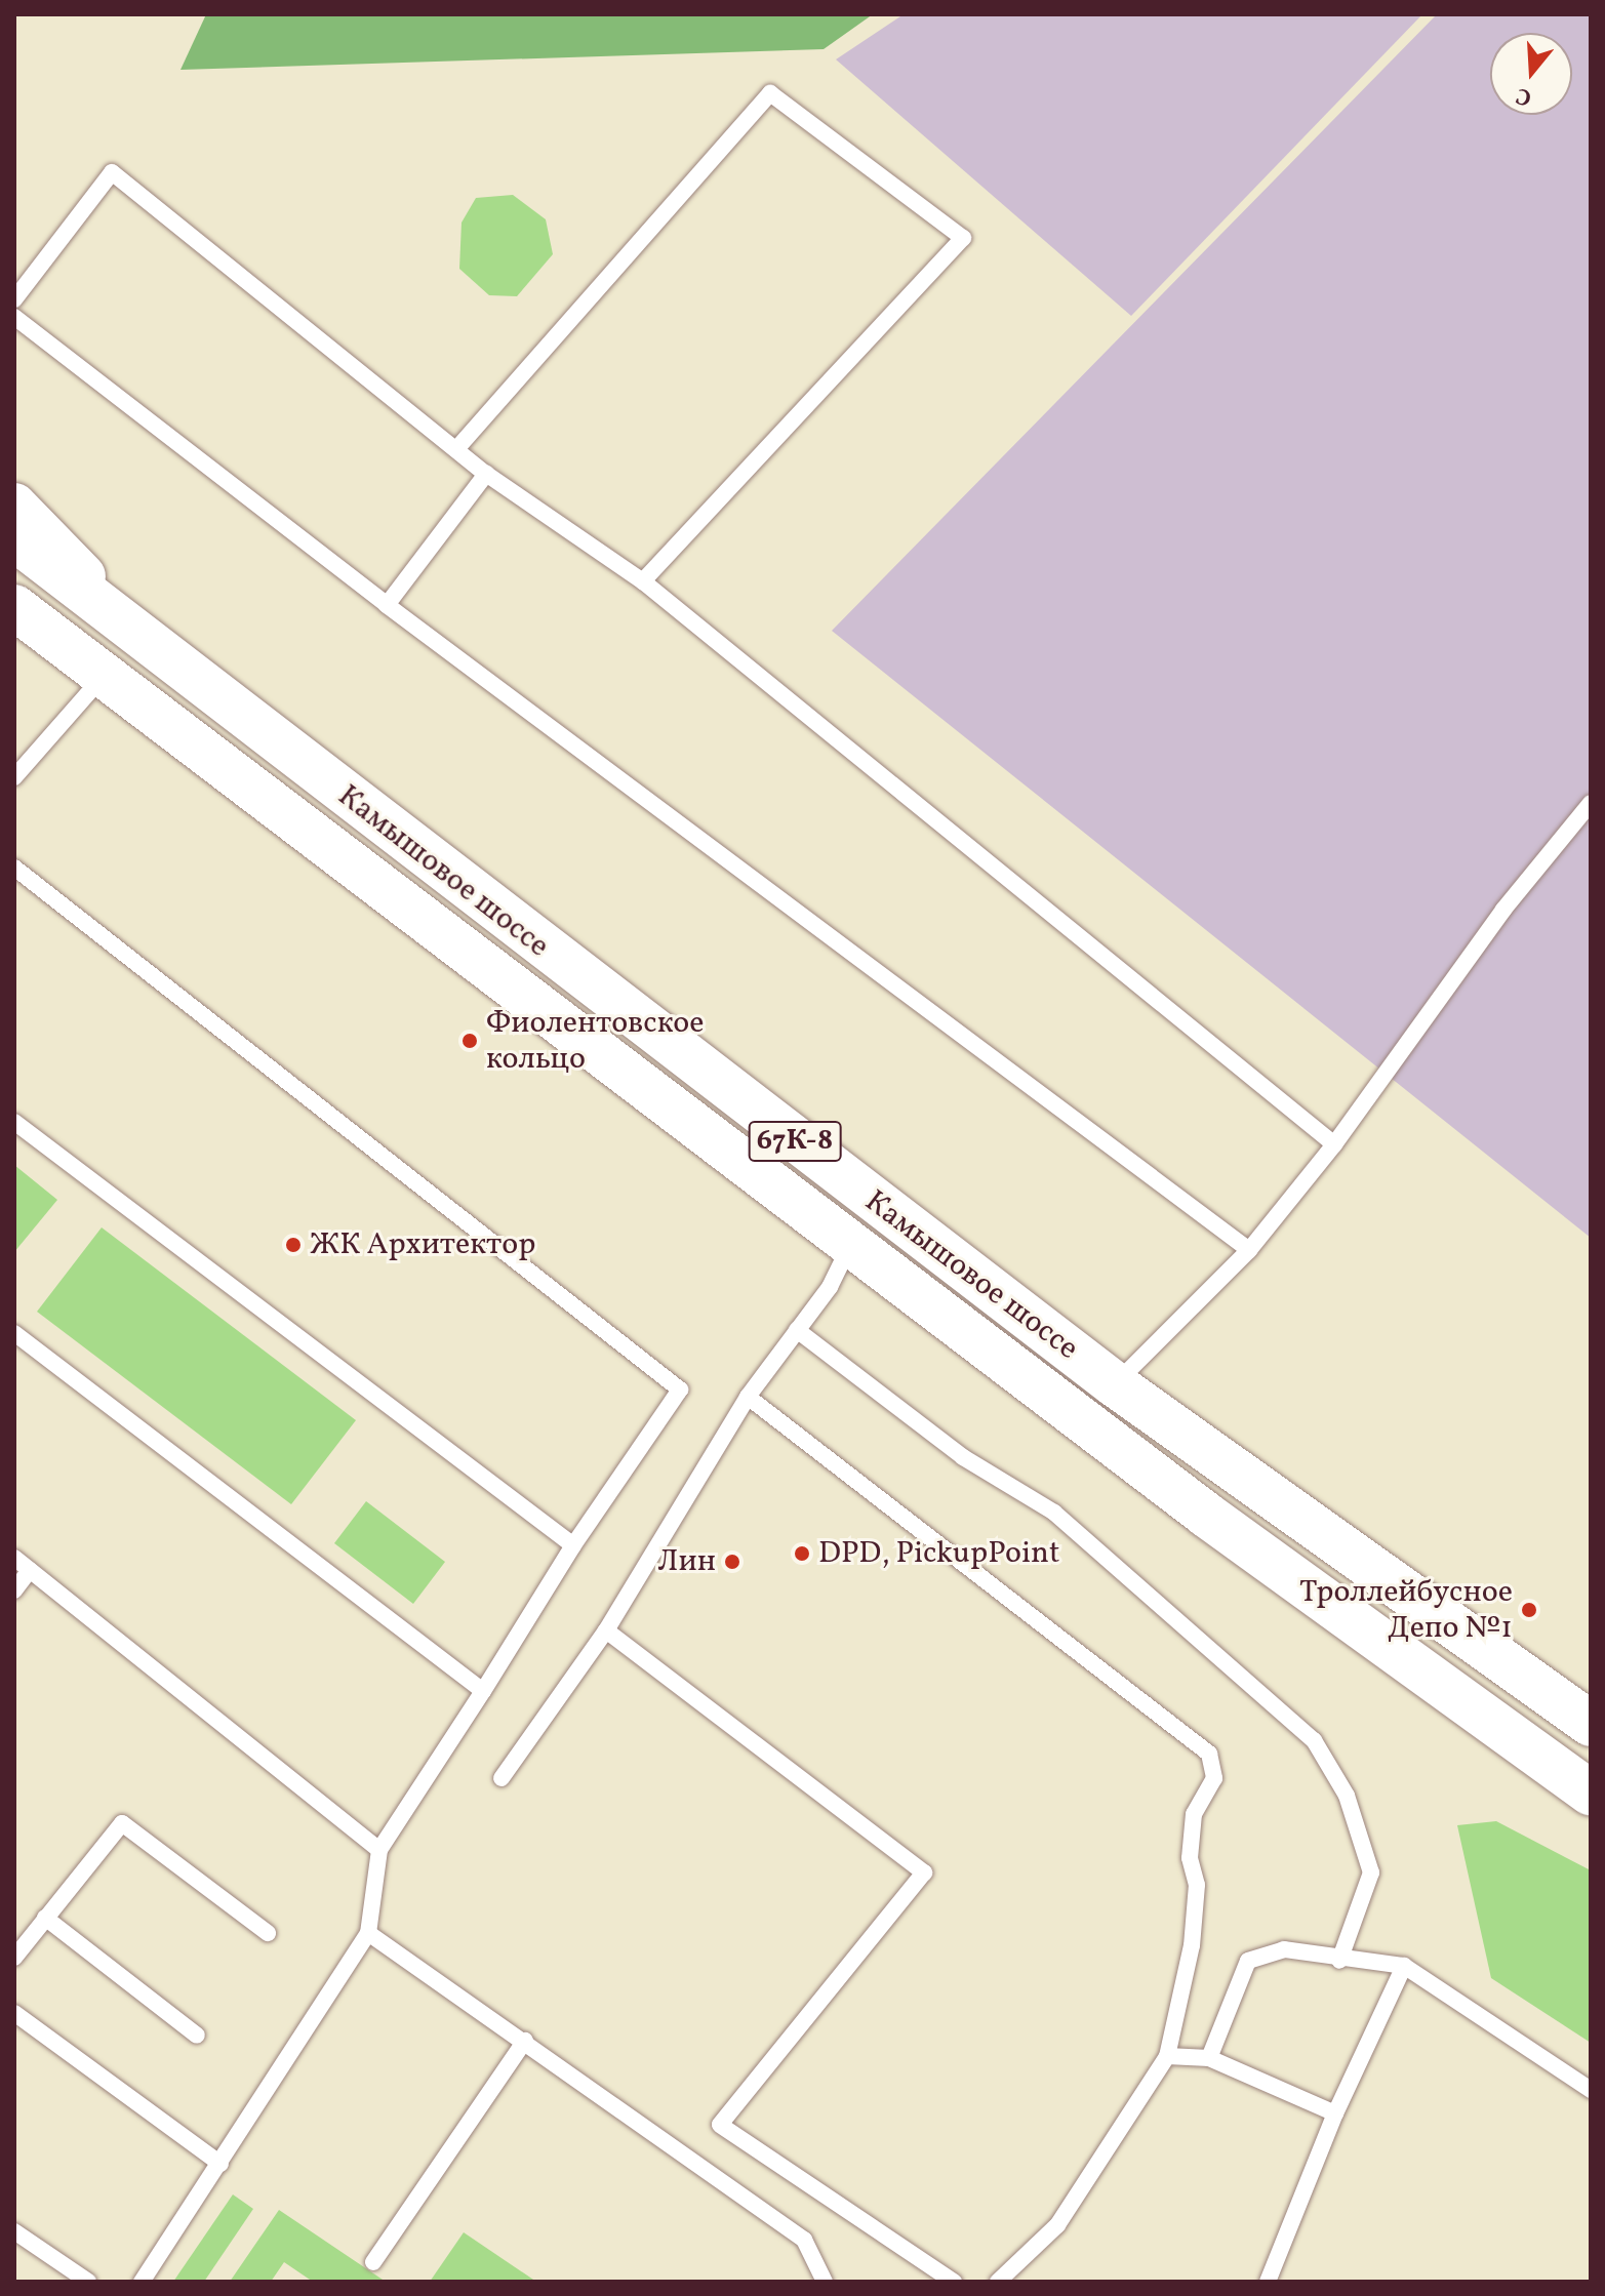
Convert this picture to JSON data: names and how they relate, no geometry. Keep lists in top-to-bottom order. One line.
{"streets":{"main road":["Камышовое шоссе","67К-8"]},"places":["Фиолентовское кольцо","ЖК Архитектор","DPD, PickupPoint","Лин","Троллейбусное Депо №1"],"north":"bottom"}
